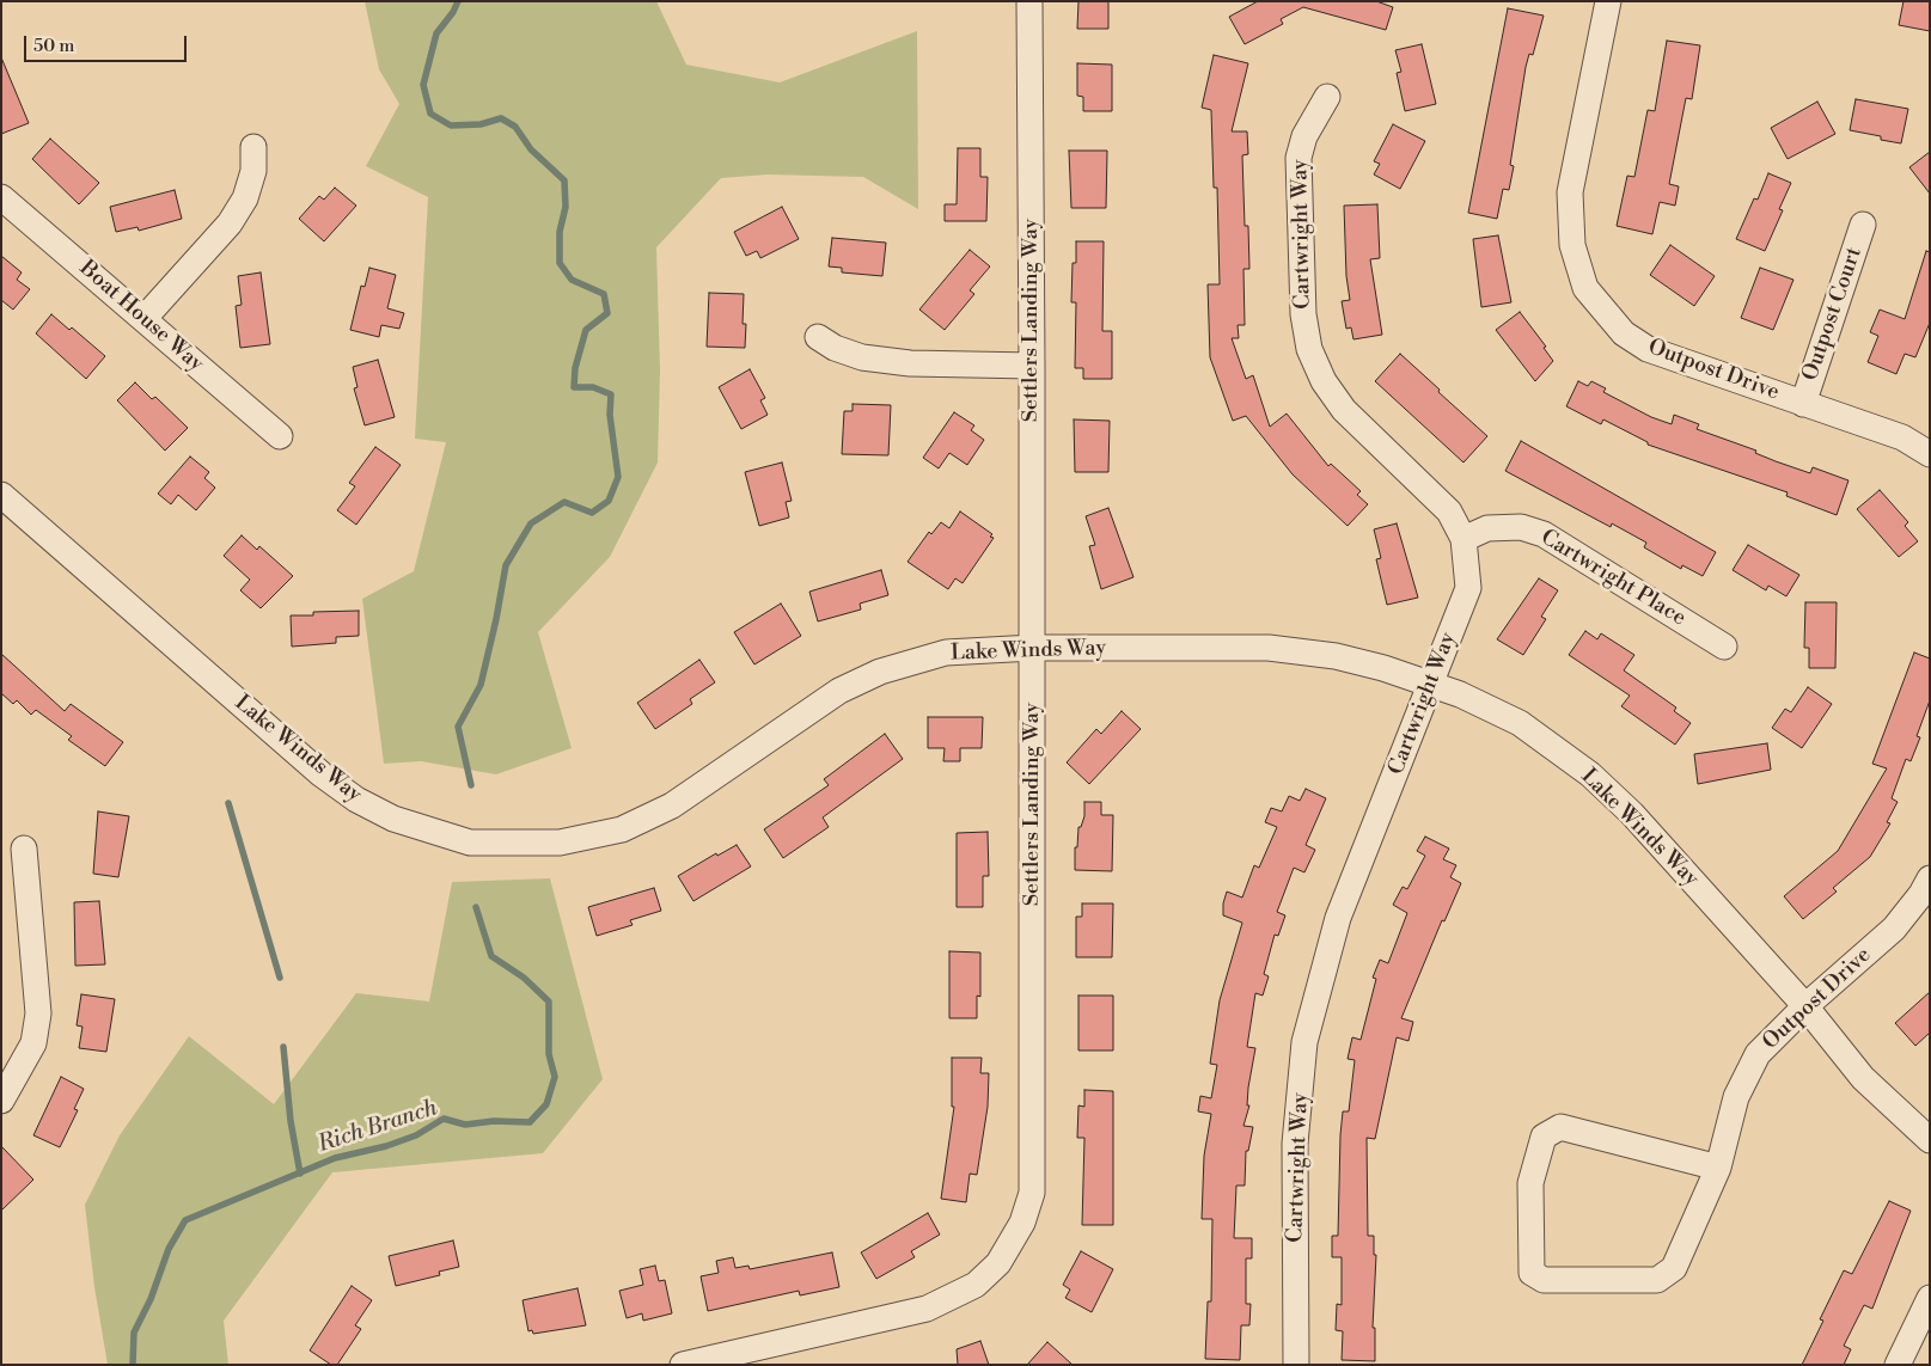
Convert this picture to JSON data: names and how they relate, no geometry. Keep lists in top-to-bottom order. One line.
{"streets":{"street":["Cartwright Way","Outpost Court","Boat House Way","Settlers Landing Way","Outpost Drive","Cartwright Place","Lake Winds Way"]},"crossings":[["Cartwright Way","Cartwright Place"],["Cartwright Way","Lake Winds Way"],["Outpost Court","Outpost Drive"],["Settlers Landing Way","Lake Winds Way"],["Outpost Drive","Lake Winds Way"]],"water":["Rich Branch"],"scale_bar":"50 m"}
